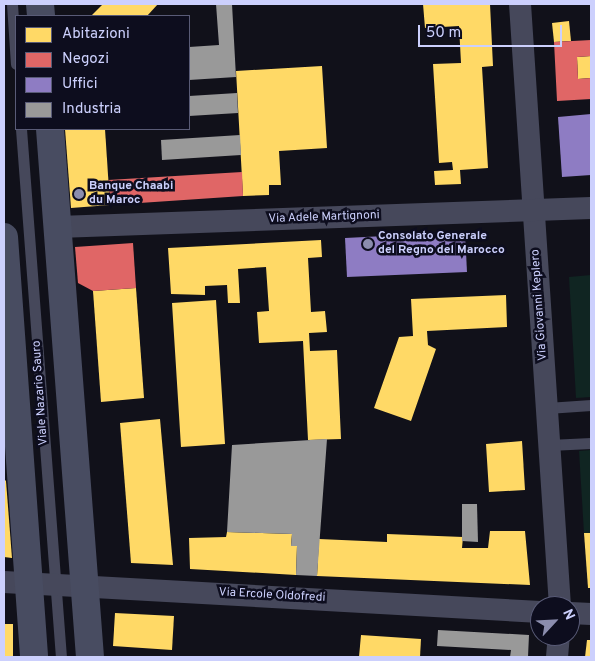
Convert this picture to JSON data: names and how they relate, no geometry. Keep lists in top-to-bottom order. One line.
{"streets":{"main road":["Viale Nazario Sauro"],"street":["Via Adele Martignoni","Via Giovanni Keplero","Via Ercole Oldofredi"]},"crossings":[["Via Adele Martignoni","Via Giovanni Keplero"],["Viale Nazario Sauro","Via Ercole Oldofredi"]],"places":["Banque Chaabi du Maroc","Consolato Generale del Regno del Marocco"],"legend":["Abitazioni","Negozi","Uffici","Industria"],"scale_bar":"50 m","north":"top right"}
